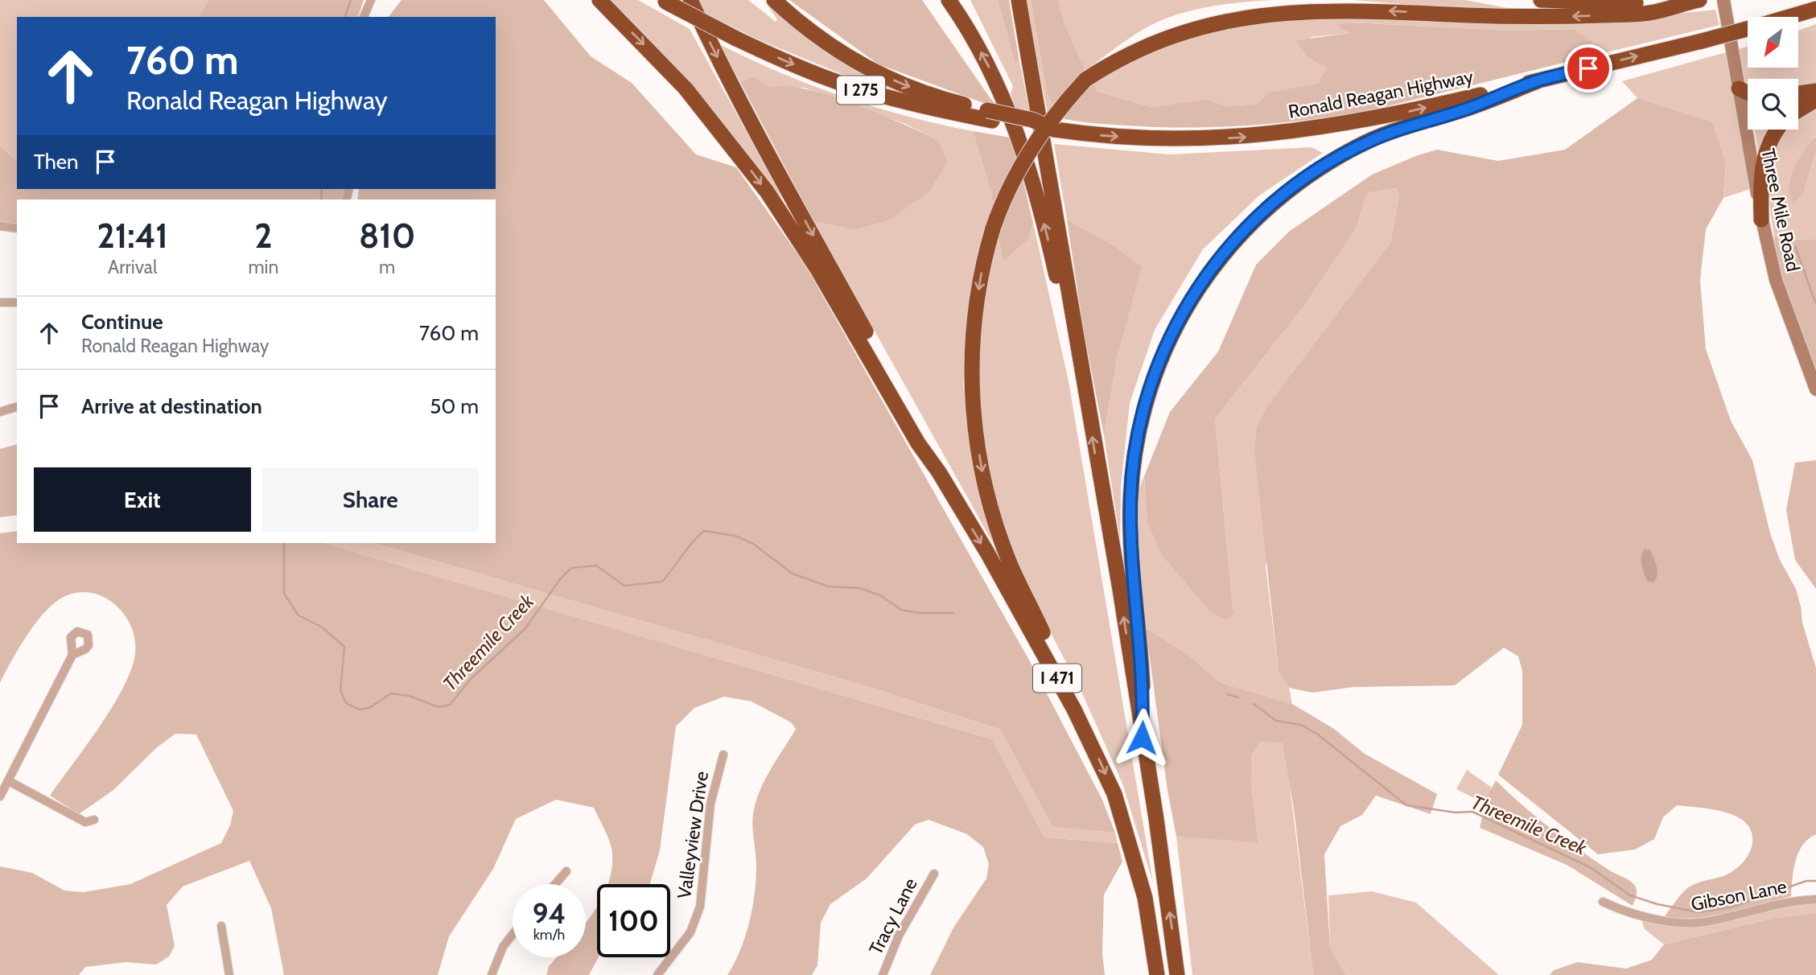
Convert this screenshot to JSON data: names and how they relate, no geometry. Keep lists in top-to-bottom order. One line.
{"streets":{"highway":["I 275","Ronald Reagan Highway","I 471"],"street":["Three Mile Road","Valleyview Drive","Gibson Lane","Tracy Lane"]},"one_way":["Ronald Reagan Highway"],"water":["Threemile Creek"],"north":"bottom left","page":{"turn":["760 m","Ronald Reagan Highway"],"then":"Then","eta":["21:41","Arrival","2","min","810","m"],"list":[{"name":"Continue","note":"Ronald Reagan Highway","value":"760 m"},{"name":"Arrive at destination","value":"50 m"}],"buttons":["Exit","Share"],"speed":"94 km/h","limit":"100"}}
